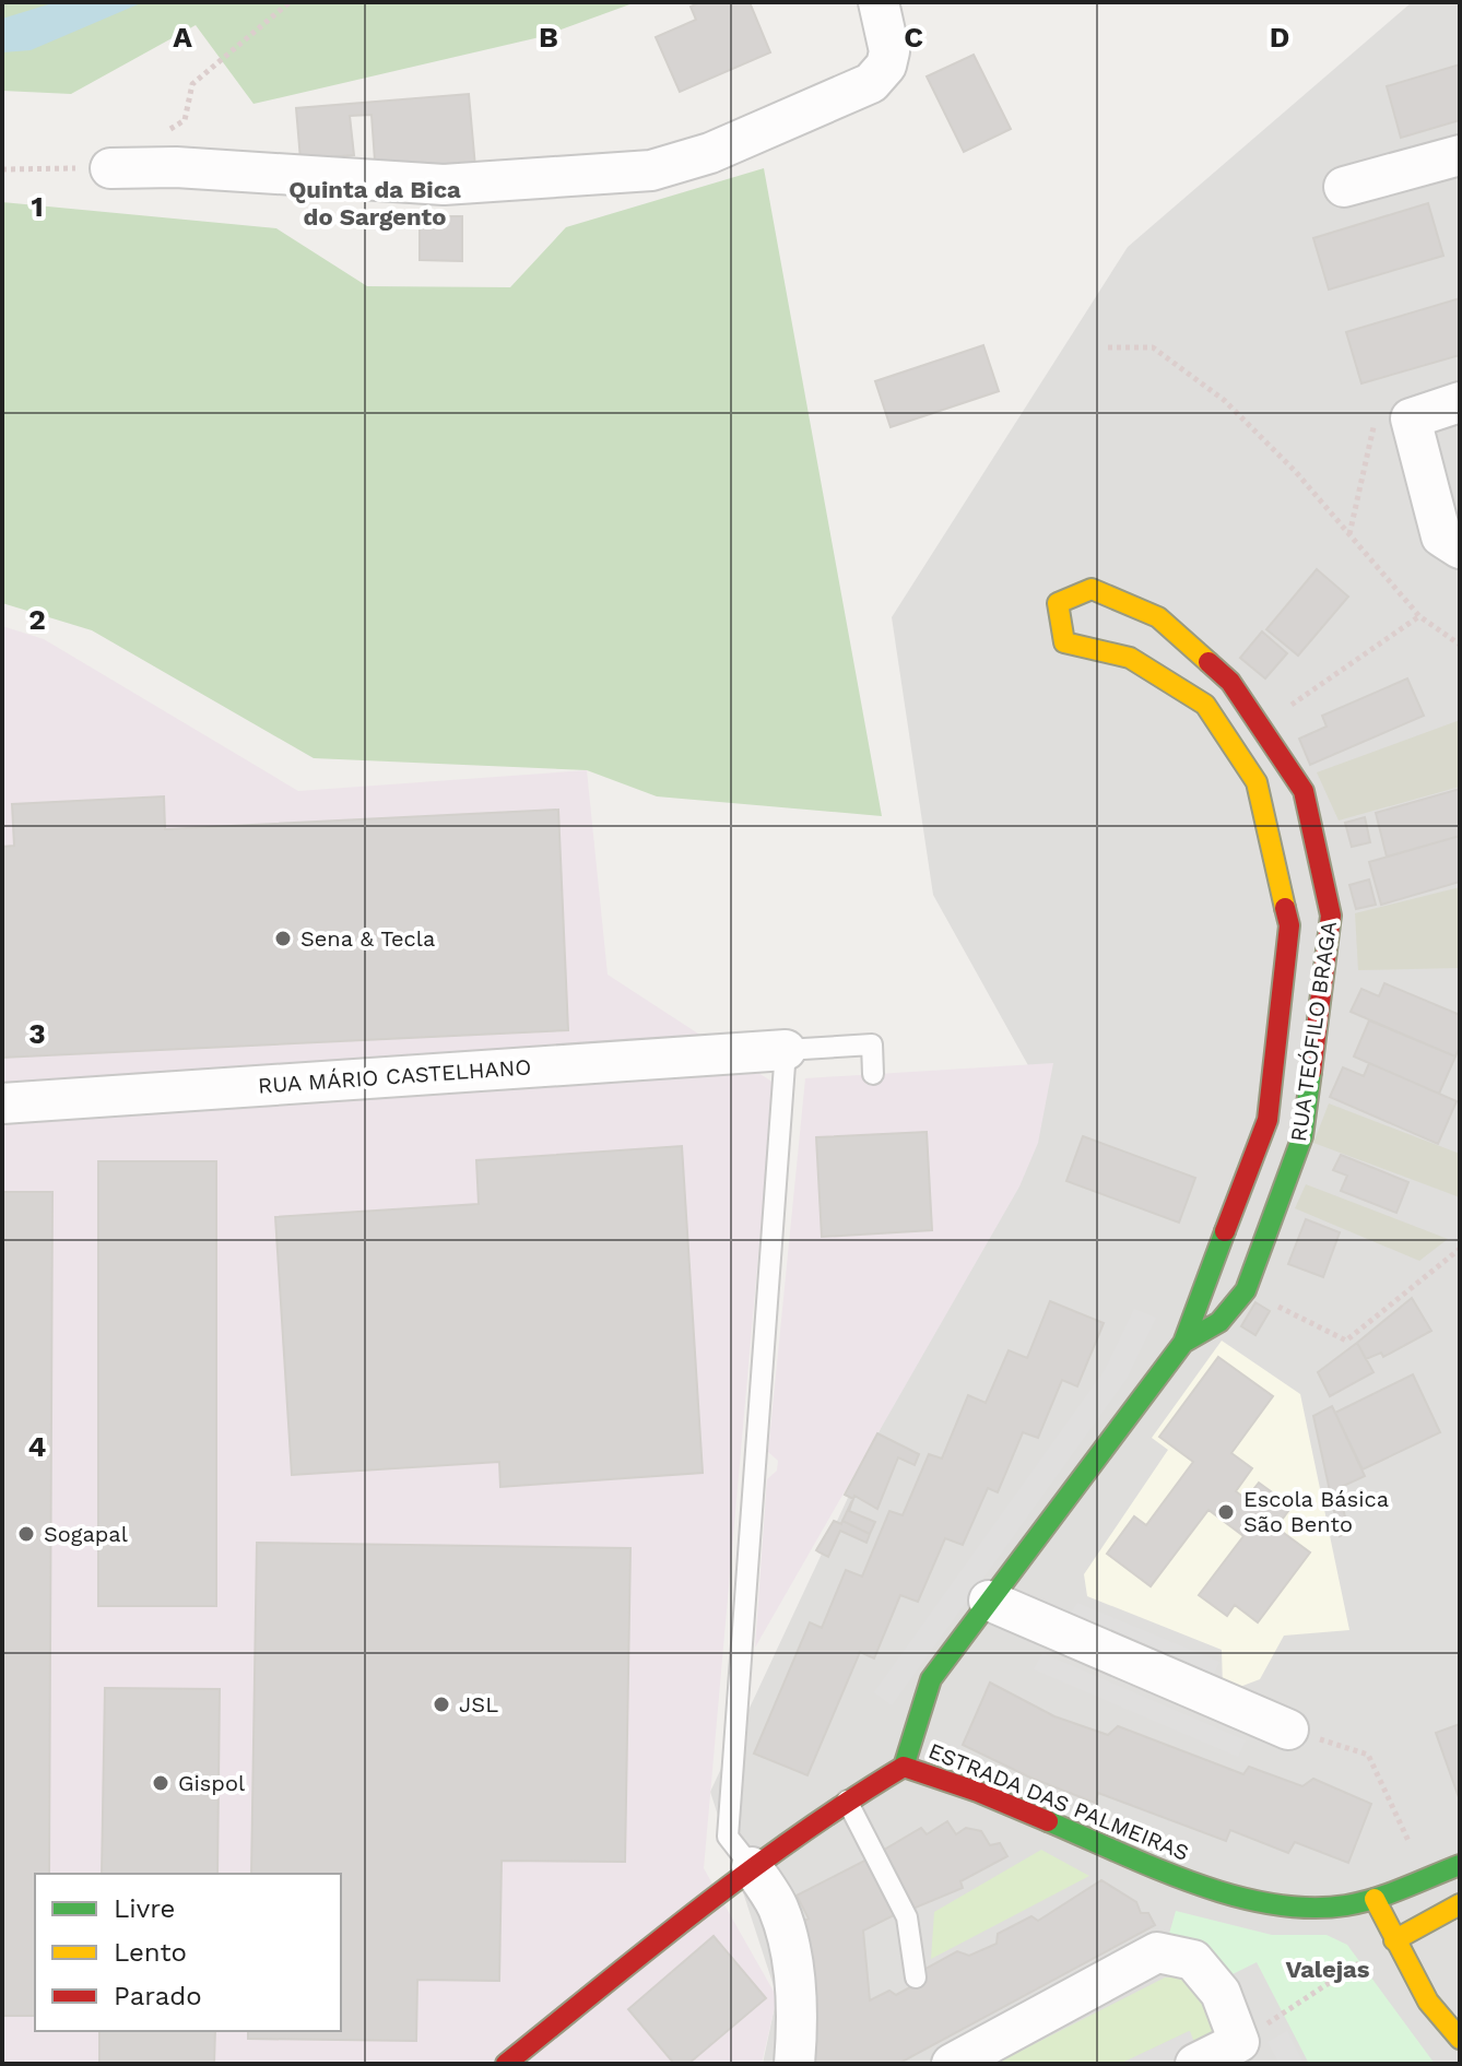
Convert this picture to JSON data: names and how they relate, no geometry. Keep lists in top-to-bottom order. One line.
{"streets":{"street":["RUA TEÓFILO BRAGA","RUA MÁRIO CASTELHANO","ESTRADA DAS PALMEIRAS"]},"crossings":[["RUA TEÓFILO BRAGA","ESTRADA DAS PALMEIRAS"]],"districts":["Quinta da Bica do Sargento","Valejas"],"places":["Sena & Tecla","Escola Básica São Bento","Sogapal","JSL","Gispol"],"legend":["Livre","Lento","Parado"],"grid":{"columns":["A","B","C","D"],"rows":["1","2","3","4"]}}
